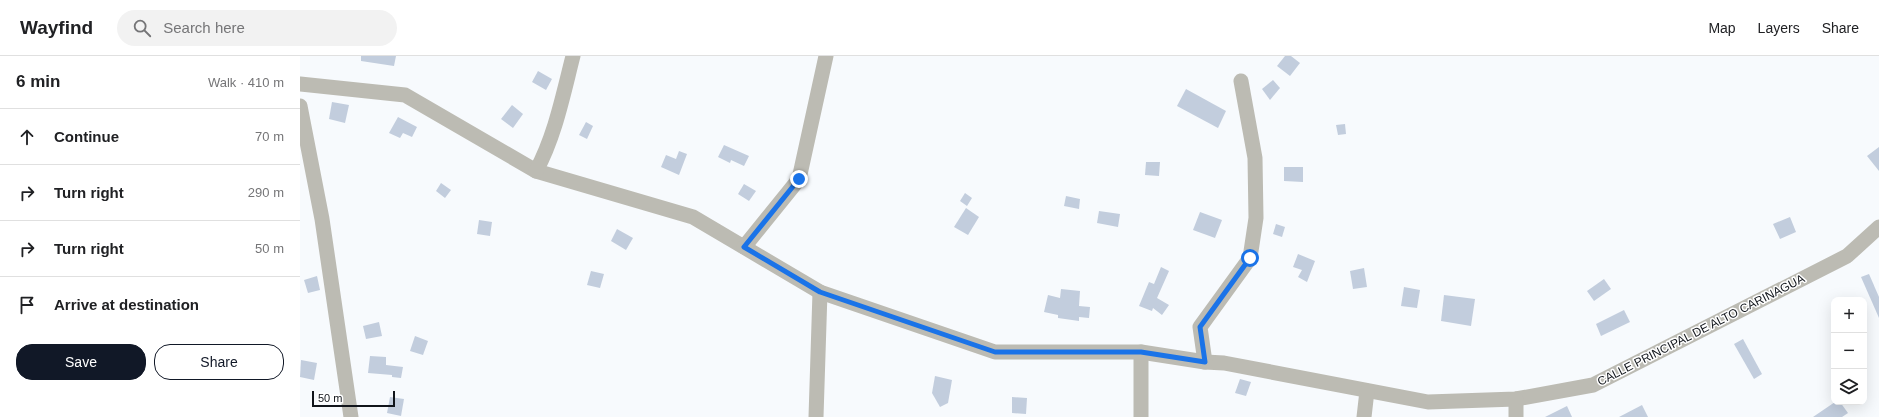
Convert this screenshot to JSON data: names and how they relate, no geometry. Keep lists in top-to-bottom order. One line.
{"streets":{"street":["CALLE PRINCIPAL DE ALTO CARINAGUA"]},"scale_bar":"50 m","page":{"header":"Wayfind","search":"Search here","nav":["Map","Layers","Share"],"heading":["6 min","Walk · 410 m"],"list":[["Continue","70 m"],["Turn right","290 m"],["Turn right","50 m"],"Arrive at destination"],"map_buttons":["+","−"],"buttons":["Save","Share"],"scale":"50 m"}}
